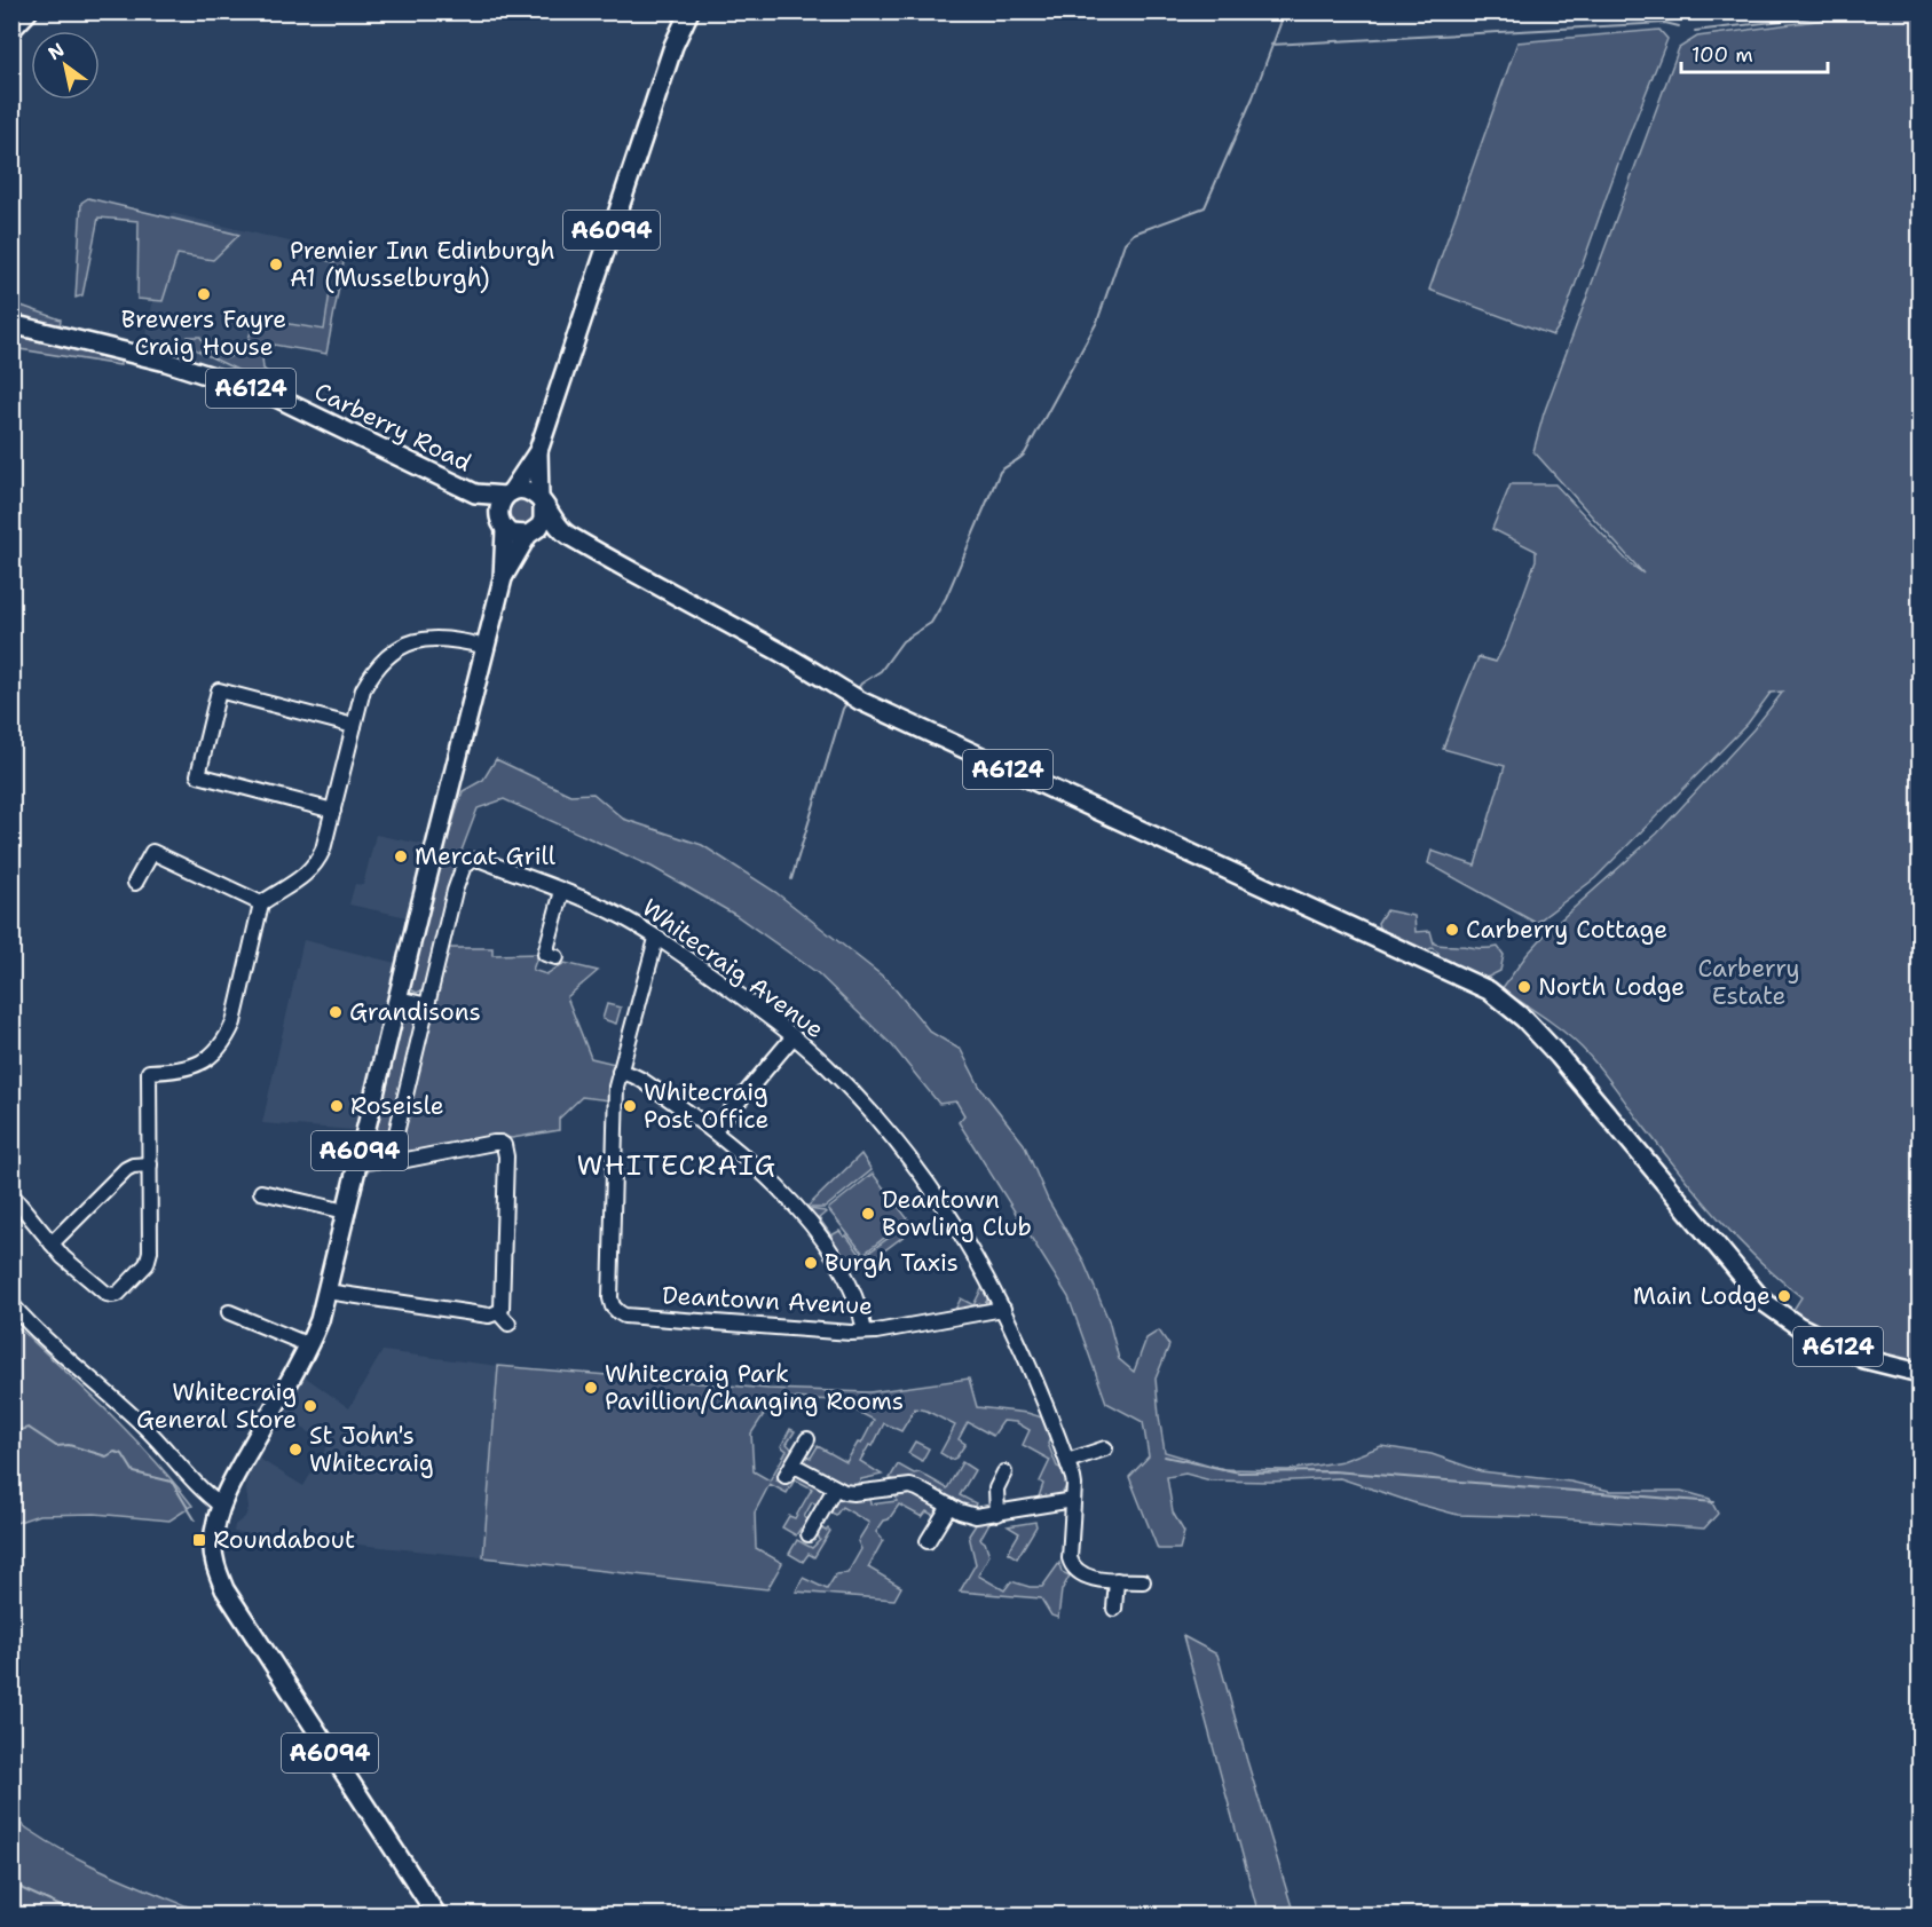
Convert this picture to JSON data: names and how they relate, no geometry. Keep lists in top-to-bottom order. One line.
{"streets":{"main road":["A6094","A6124","Carberry Road"],"street":["Whitecraig Avenue","Deantown Avenue"]},"crossings":[["A6094","A6124"],["A6094","Carberry Road"],["A6124","Carberry Road"],["Whitecraig Avenue","Deantown Avenue"]],"districts":["WHITECRAIG"],"parks":["Carberry Estate"],"places":{"other":["Premier Inn Edinburgh A1 (Musselburgh)","Brewers Fayre Craig House","Mercat Grill","Carberry Cottage","North Lodge","Grandisons","Roseisle","Whitecraig Post Office","Deantown Bowling Club","Burgh Taxis","Main Lodge","Whitecraig Park Pavillion/Changing Rooms","Whitecraig General Store","St John's Whitecraig"],"transit":["Roundabout"]},"scale_bar":"100 m","north":"top left"}
